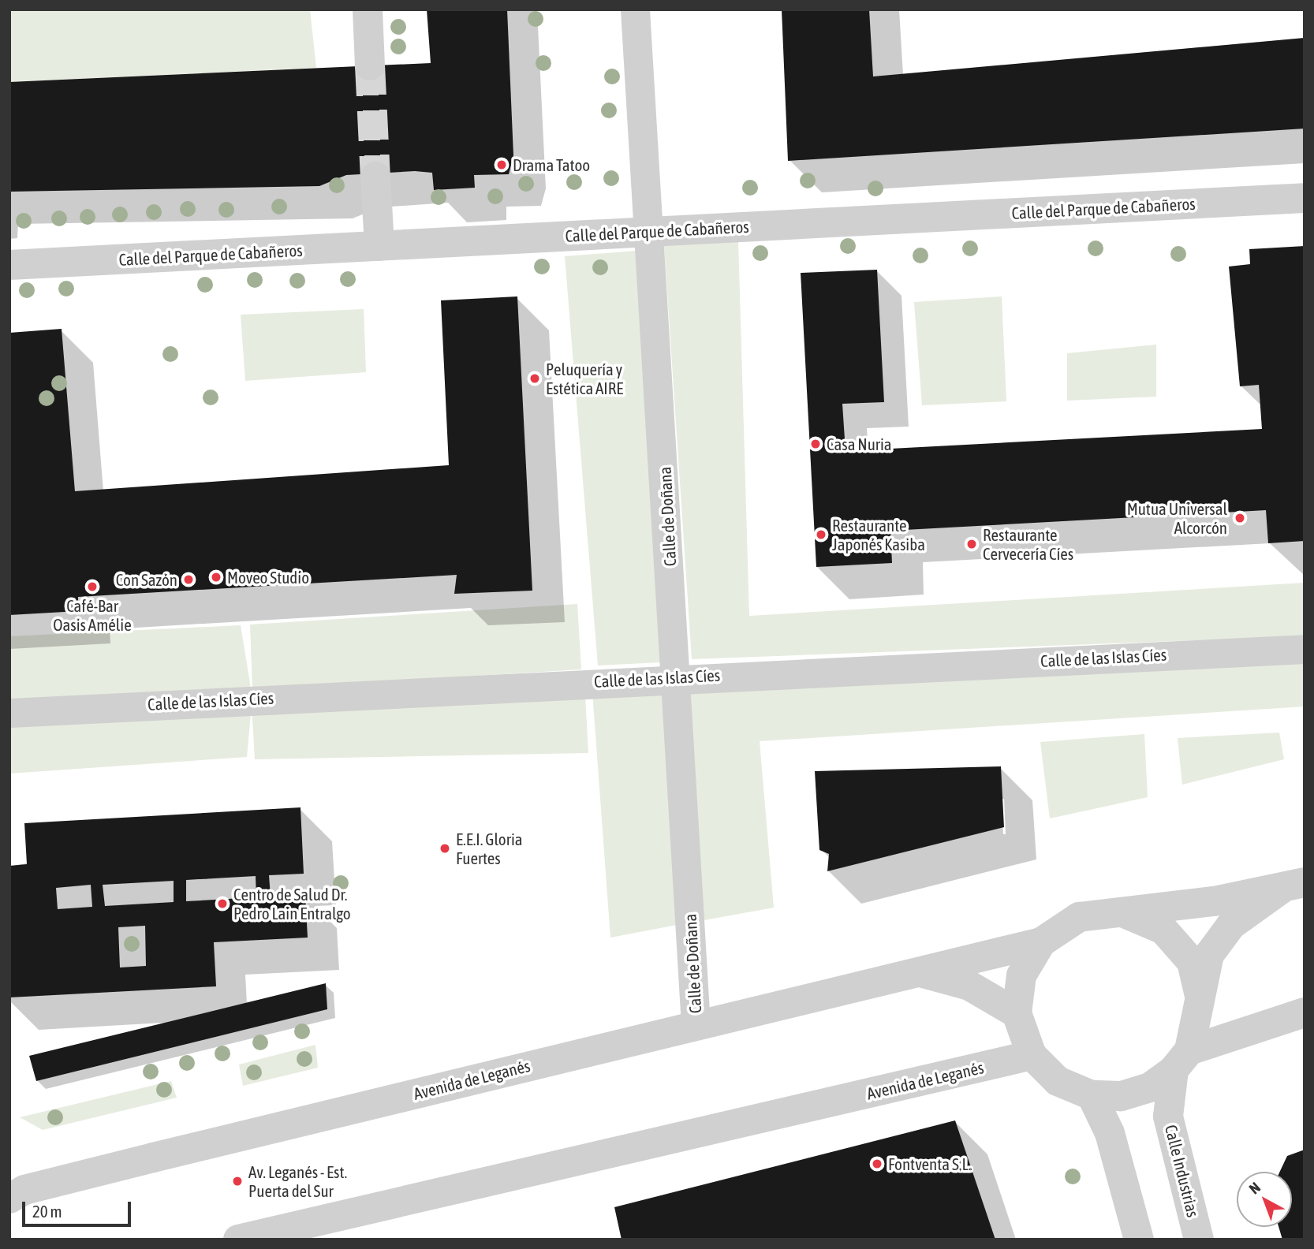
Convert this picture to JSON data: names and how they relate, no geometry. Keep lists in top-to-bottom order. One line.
{"streets":{"street":["Calle del Parque de Cabañeros","Calle de Doñana","Calle de las Islas Cíes","Avenida de Leganés","Calle Industrias"]},"crossings":[["Calle del Parque de Cabañeros","Calle de Doñana"],["Calle de Doñana","Calle de las Islas Cíes"],["Calle de Doñana","Avenida de Leganés"],["Avenida de Leganés","Calle Industrias"]],"places":["Drama Tatoo","Peluquería y Estética AIRE","Casa Nuria","Mutua Universal Alcorcón","Restaurante Japonés Kasiba","Restaurante Cervecería Cíes","Moveo Studio","Con Sazón","Café-Bar Oasis Amélie","E.E.I. Gloria Fuertes","Centro de Salud Dr. Pedro Lain Entralgo","Fontventa S.L.","Av. Leganés - Est. Puerta del Sur"],"scale_bar":"20 m","north":"top left"}
